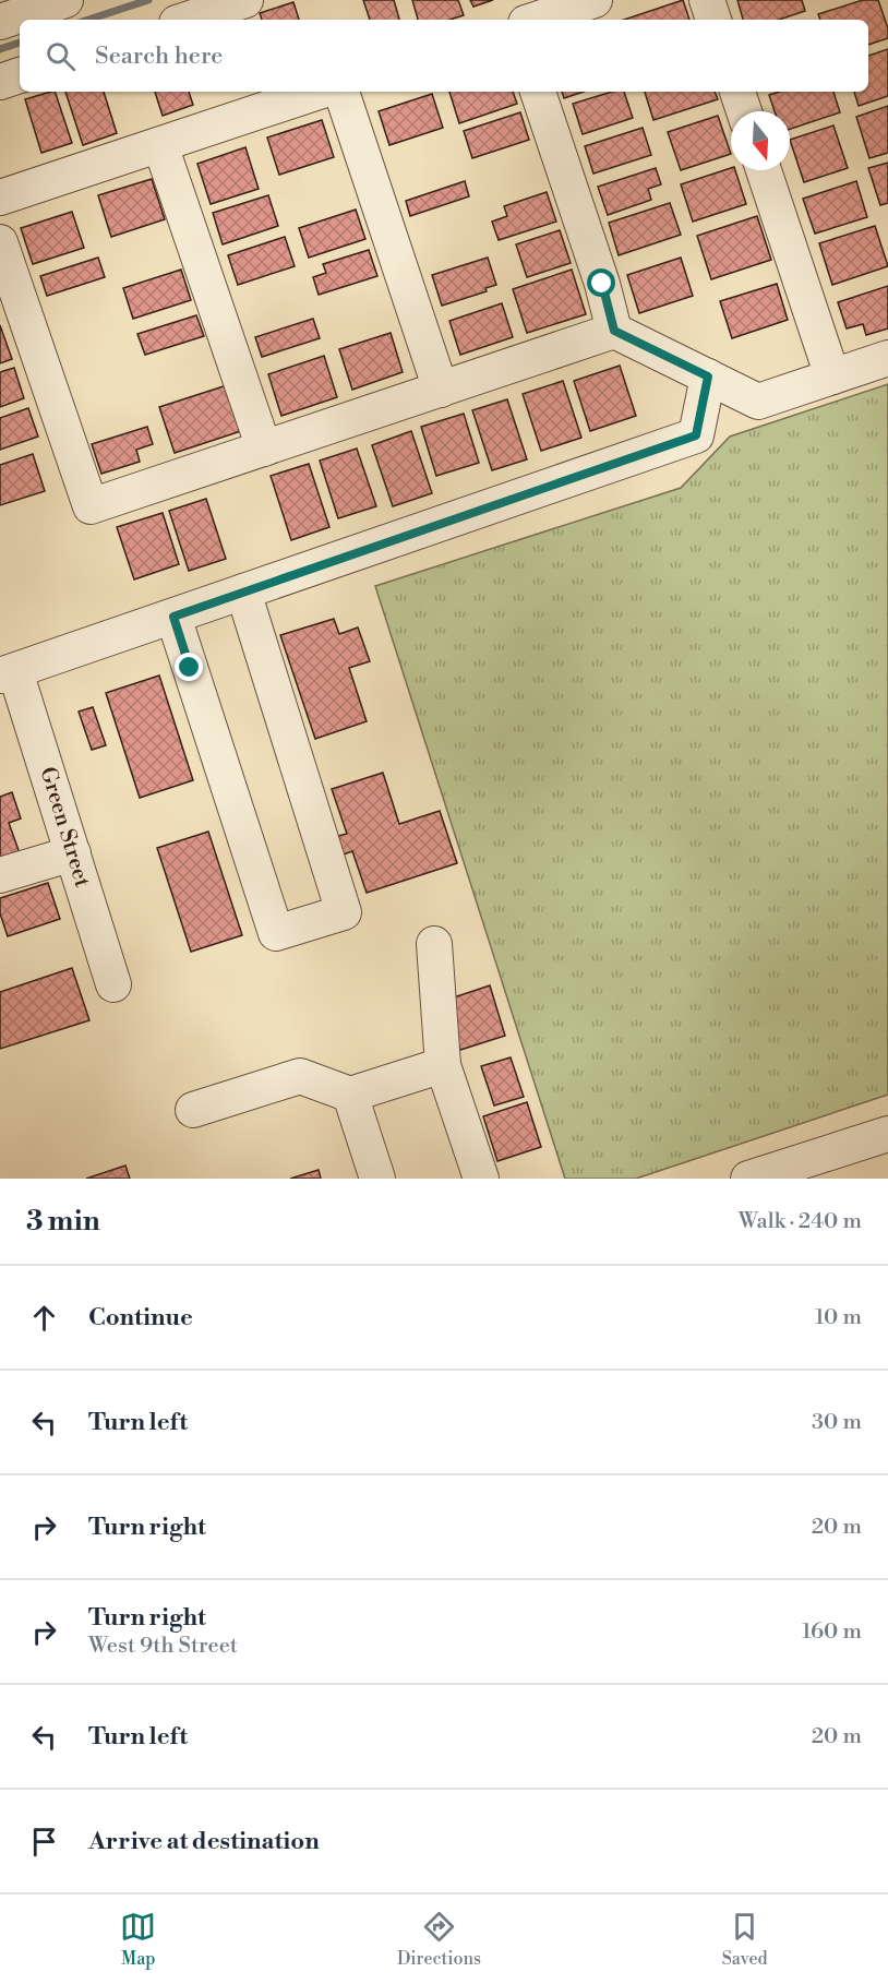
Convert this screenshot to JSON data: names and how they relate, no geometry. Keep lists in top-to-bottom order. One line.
{"streets":{"street":["Green Street"]},"north":"bottom","page":{"search":"Search here","heading":["3 min","Walk · 240 m"],"list":[["Continue","10 m"],["Turn left","30 m"],["Turn right","20 m"],["Turn right","West 9th Street","160 m"],["Turn left","20 m"],"Arrive at destination"],"nav":["Map","Directions","Saved"]}}
